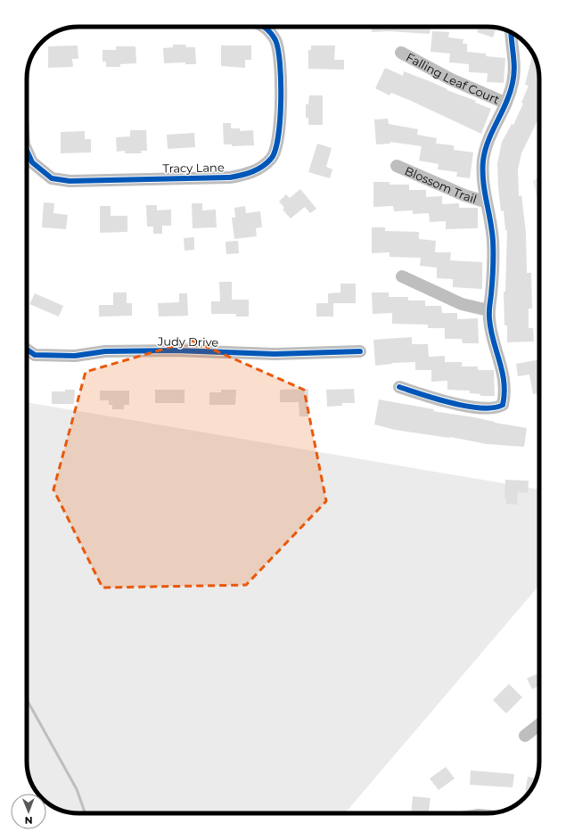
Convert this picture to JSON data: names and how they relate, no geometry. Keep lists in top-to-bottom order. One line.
{"streets":{"street":["Falling Leaf Court","Tracy Lane","Blossom Trail","Judy Drive"]},"north":"bottom"}
